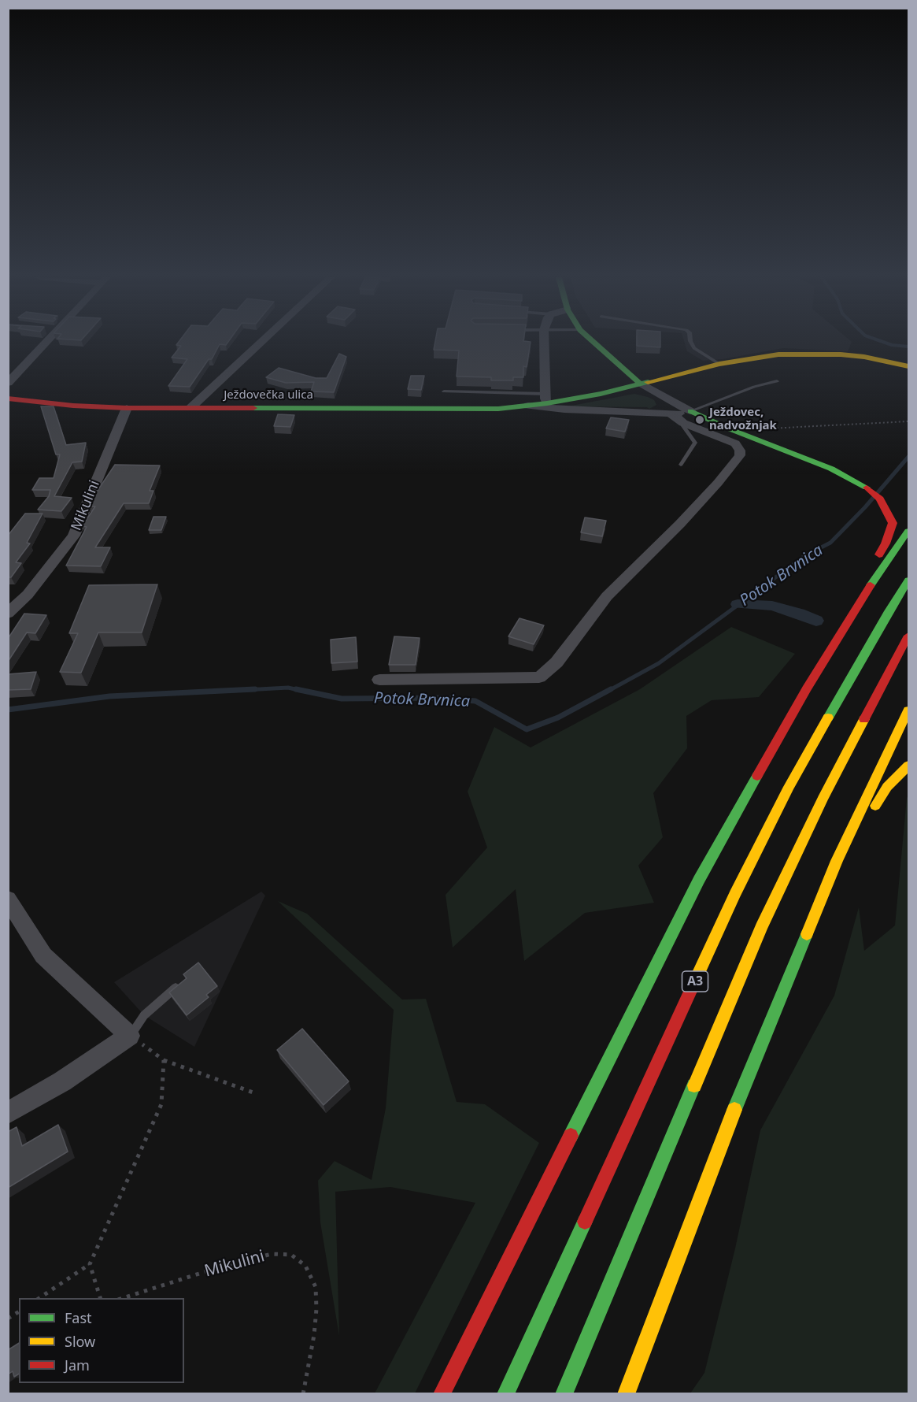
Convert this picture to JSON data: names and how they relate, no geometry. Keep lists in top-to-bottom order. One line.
{"streets":{"main road":["Ježdovečka ulica","A3"],"street":["Mikulini"]},"crossings":[["Ježdovečka ulica","Mikulini"]],"water":["Potok Brvnica"],"places":["Ježdovec, nadvožnjak"],"legend":["Fast","Slow","Jam"]}
